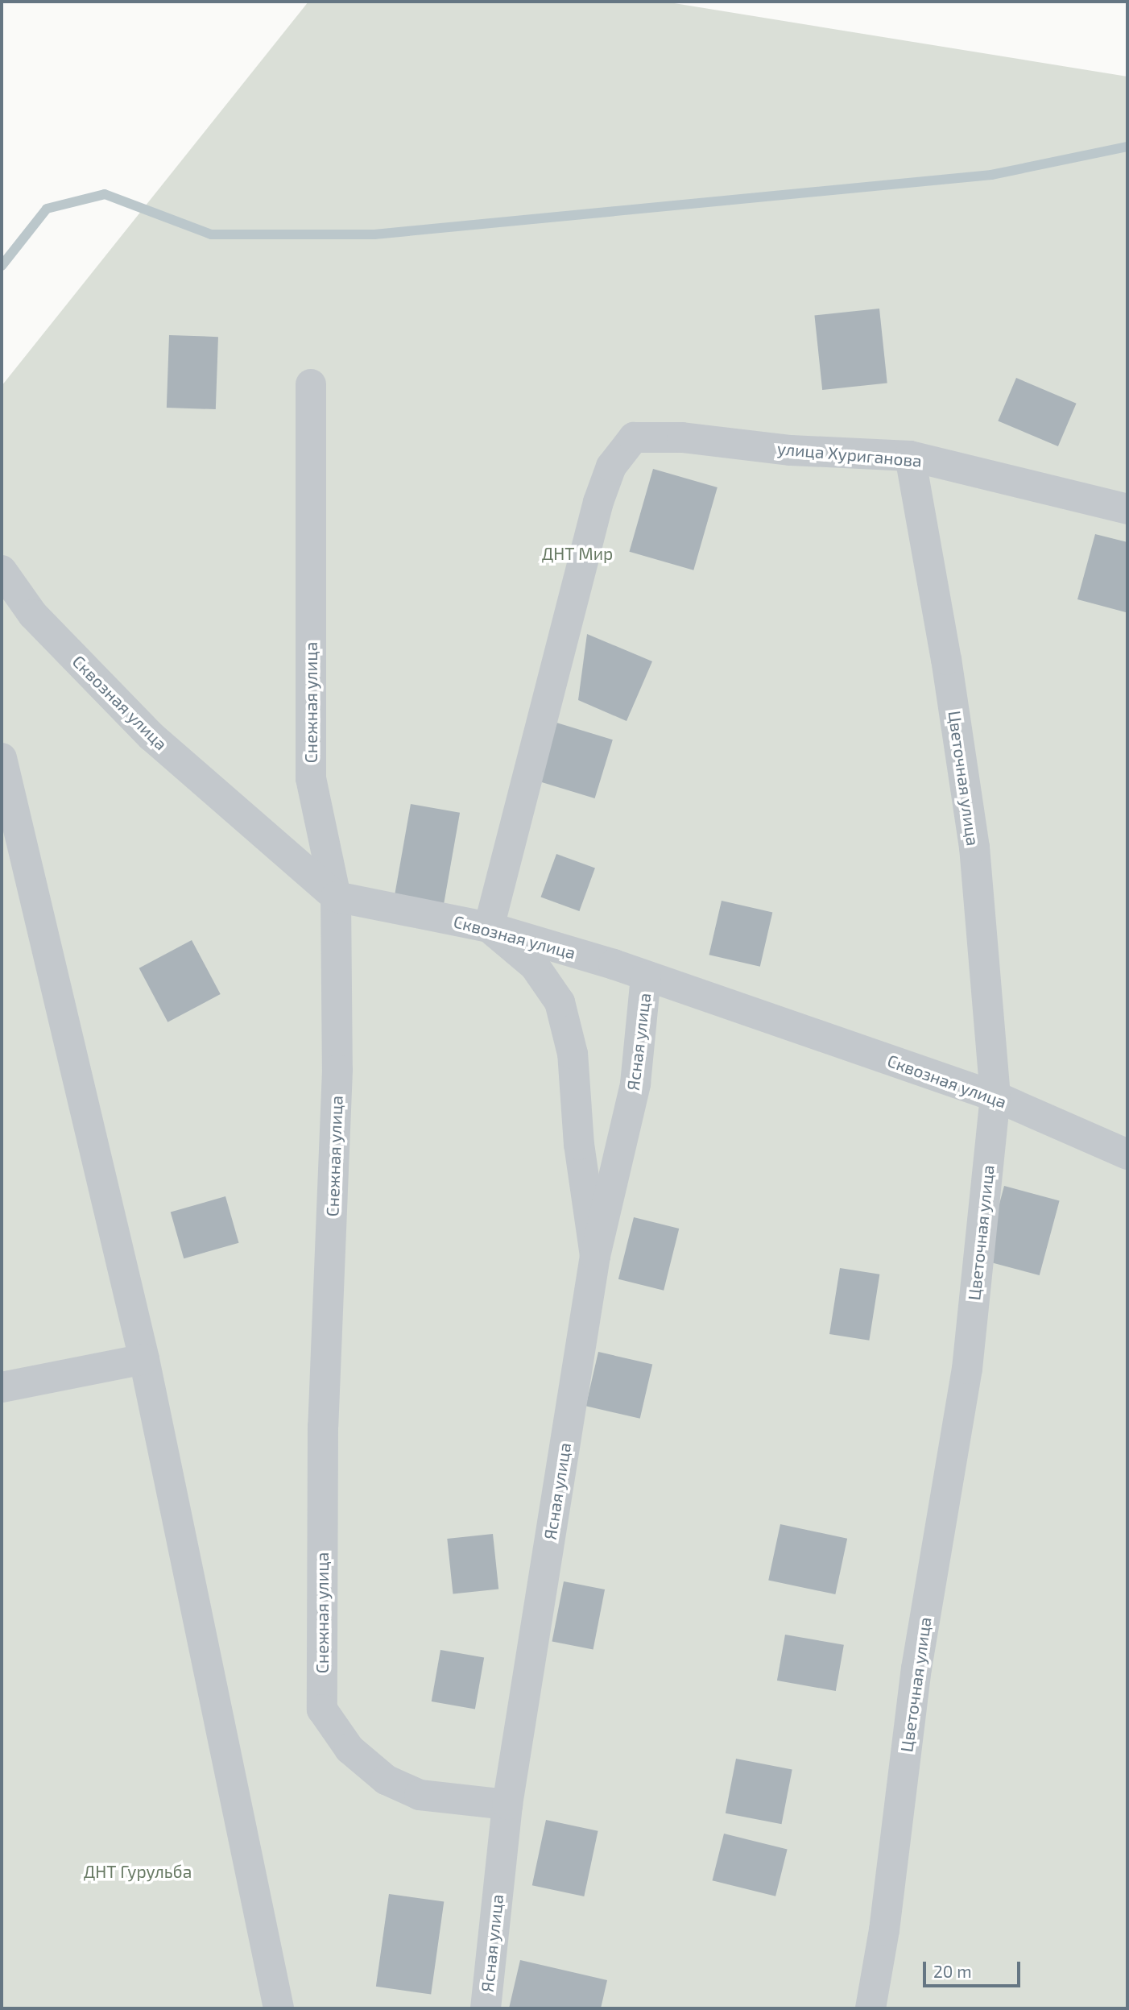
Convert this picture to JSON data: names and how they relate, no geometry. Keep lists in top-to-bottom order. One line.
{"streets":{"street":["улица Хуриганова","Сквозная улица","Снежная улица","Цветочная улица","Ясная улица"]},"crossings":[["улица Хуриганова","Сквозная улица"],["улица Хуриганова","Цветочная улица"],["Сквозная улица","Снежная улица"],["Сквозная улица","Цветочная улица"],["Сквозная улица","Ясная улица"],["Снежная улица","Ясная улица"]],"parks":["ДНТ Мир","ДНТ Гурульба"],"scale_bar":"20 m"}
